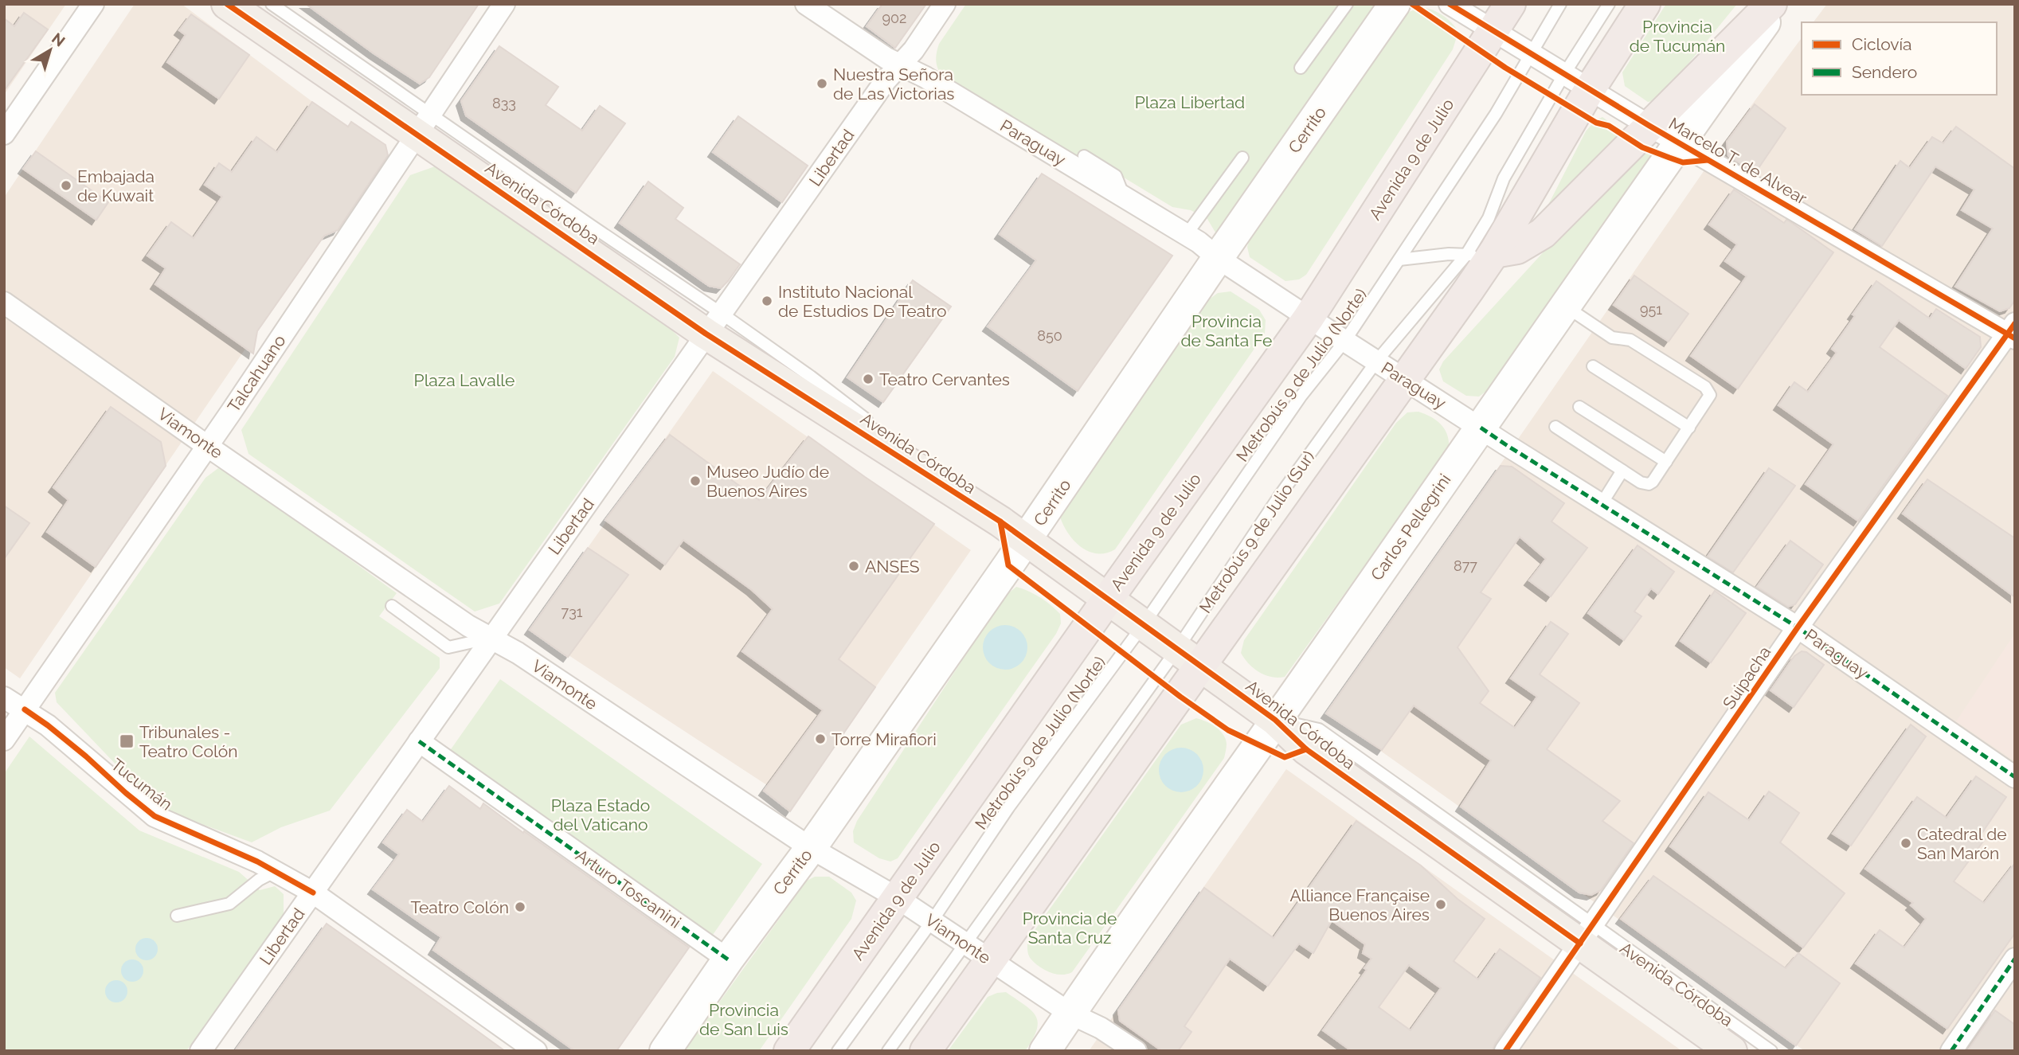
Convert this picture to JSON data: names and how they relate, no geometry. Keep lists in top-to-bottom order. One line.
{"streets":{"highway":["Avenida 9 de Julio"],"main road":["Avenida Córdoba"],"street":["Cerrito","Paraguay","Libertad","Marcelo T. de Alvear","Talcahuano","Viamonte","Carlos Pellegrini","Suipacha","Tucumán","Arturo Toscanini"],"lane":["Metrobús 9 de Julio (Norte)","Metrobús 9 de Julio (Sur)"]},"crossings":[["Cerrito","Paraguay"],["Cerrito","Avenida Córdoba"],["Cerrito","Viamonte"],["Cerrito","Arturo Toscanini"],["Paraguay","Libertad"],["Paraguay","Avenida 9 de Julio"],["Paraguay","Metrobús 9 de Julio (Norte)"],["Paraguay","Carlos Pellegrini"],["Paraguay","Metrobús 9 de Julio (Sur)"],["Paraguay","Suipacha"],["Libertad","Avenida Córdoba"],["Libertad","Viamonte"],["Libertad","Tucumán"],["Libertad","Arturo Toscanini"],["Avenida 9 de Julio","Marcelo T. de Alvear"],["Avenida 9 de Julio","Avenida Córdoba"],["Avenida 9 de Julio","Viamonte"],["Marcelo T. de Alvear","Metrobús 9 de Julio (Norte)"],["Marcelo T. de Alvear","Carlos Pellegrini"],["Marcelo T. de Alvear","Metrobús 9 de Julio (Sur)"],["Marcelo T. de Alvear","Suipacha"],["Avenida Córdoba","Talcahuano"],["Avenida Córdoba","Metrobús 9 de Julio (Norte)"],["Avenida Córdoba","Carlos Pellegrini"],["Avenida Córdoba","Metrobús 9 de Julio (Sur)"],["Avenida Córdoba","Suipacha"],["Talcahuano","Viamonte"],["Talcahuano","Tucumán"],["Metrobús 9 de Julio (Norte)","Viamonte"],["Viamonte","Carlos Pellegrini"],["Viamonte","Metrobús 9 de Julio (Sur)"]],"parks":["Provincia de Tucumán","Plaza Libertad","Provincia de Santa Fe","Plaza Lavalle","Plaza Estado del Vaticano","Provincia de Santa Cruz","Provincia de San Luis"],"places":{"other":["Nuestra Señora de Las Victorias","Embajada de Kuwait","Instituto Nacional de Estudios De Teatro","Teatro Cervantes","Museo Judío de Buenos Aires","ANSES","Torre Mirafiori","Catedral de San Marón","Alliance Française Buenos Aires","Teatro Colón"],"transit":["Tribunales - Teatro Colón"]},"house_numbers":["902","833","951","850","877","731"],"legend":["Ciclovía","Sendero"],"north":"top right"}
